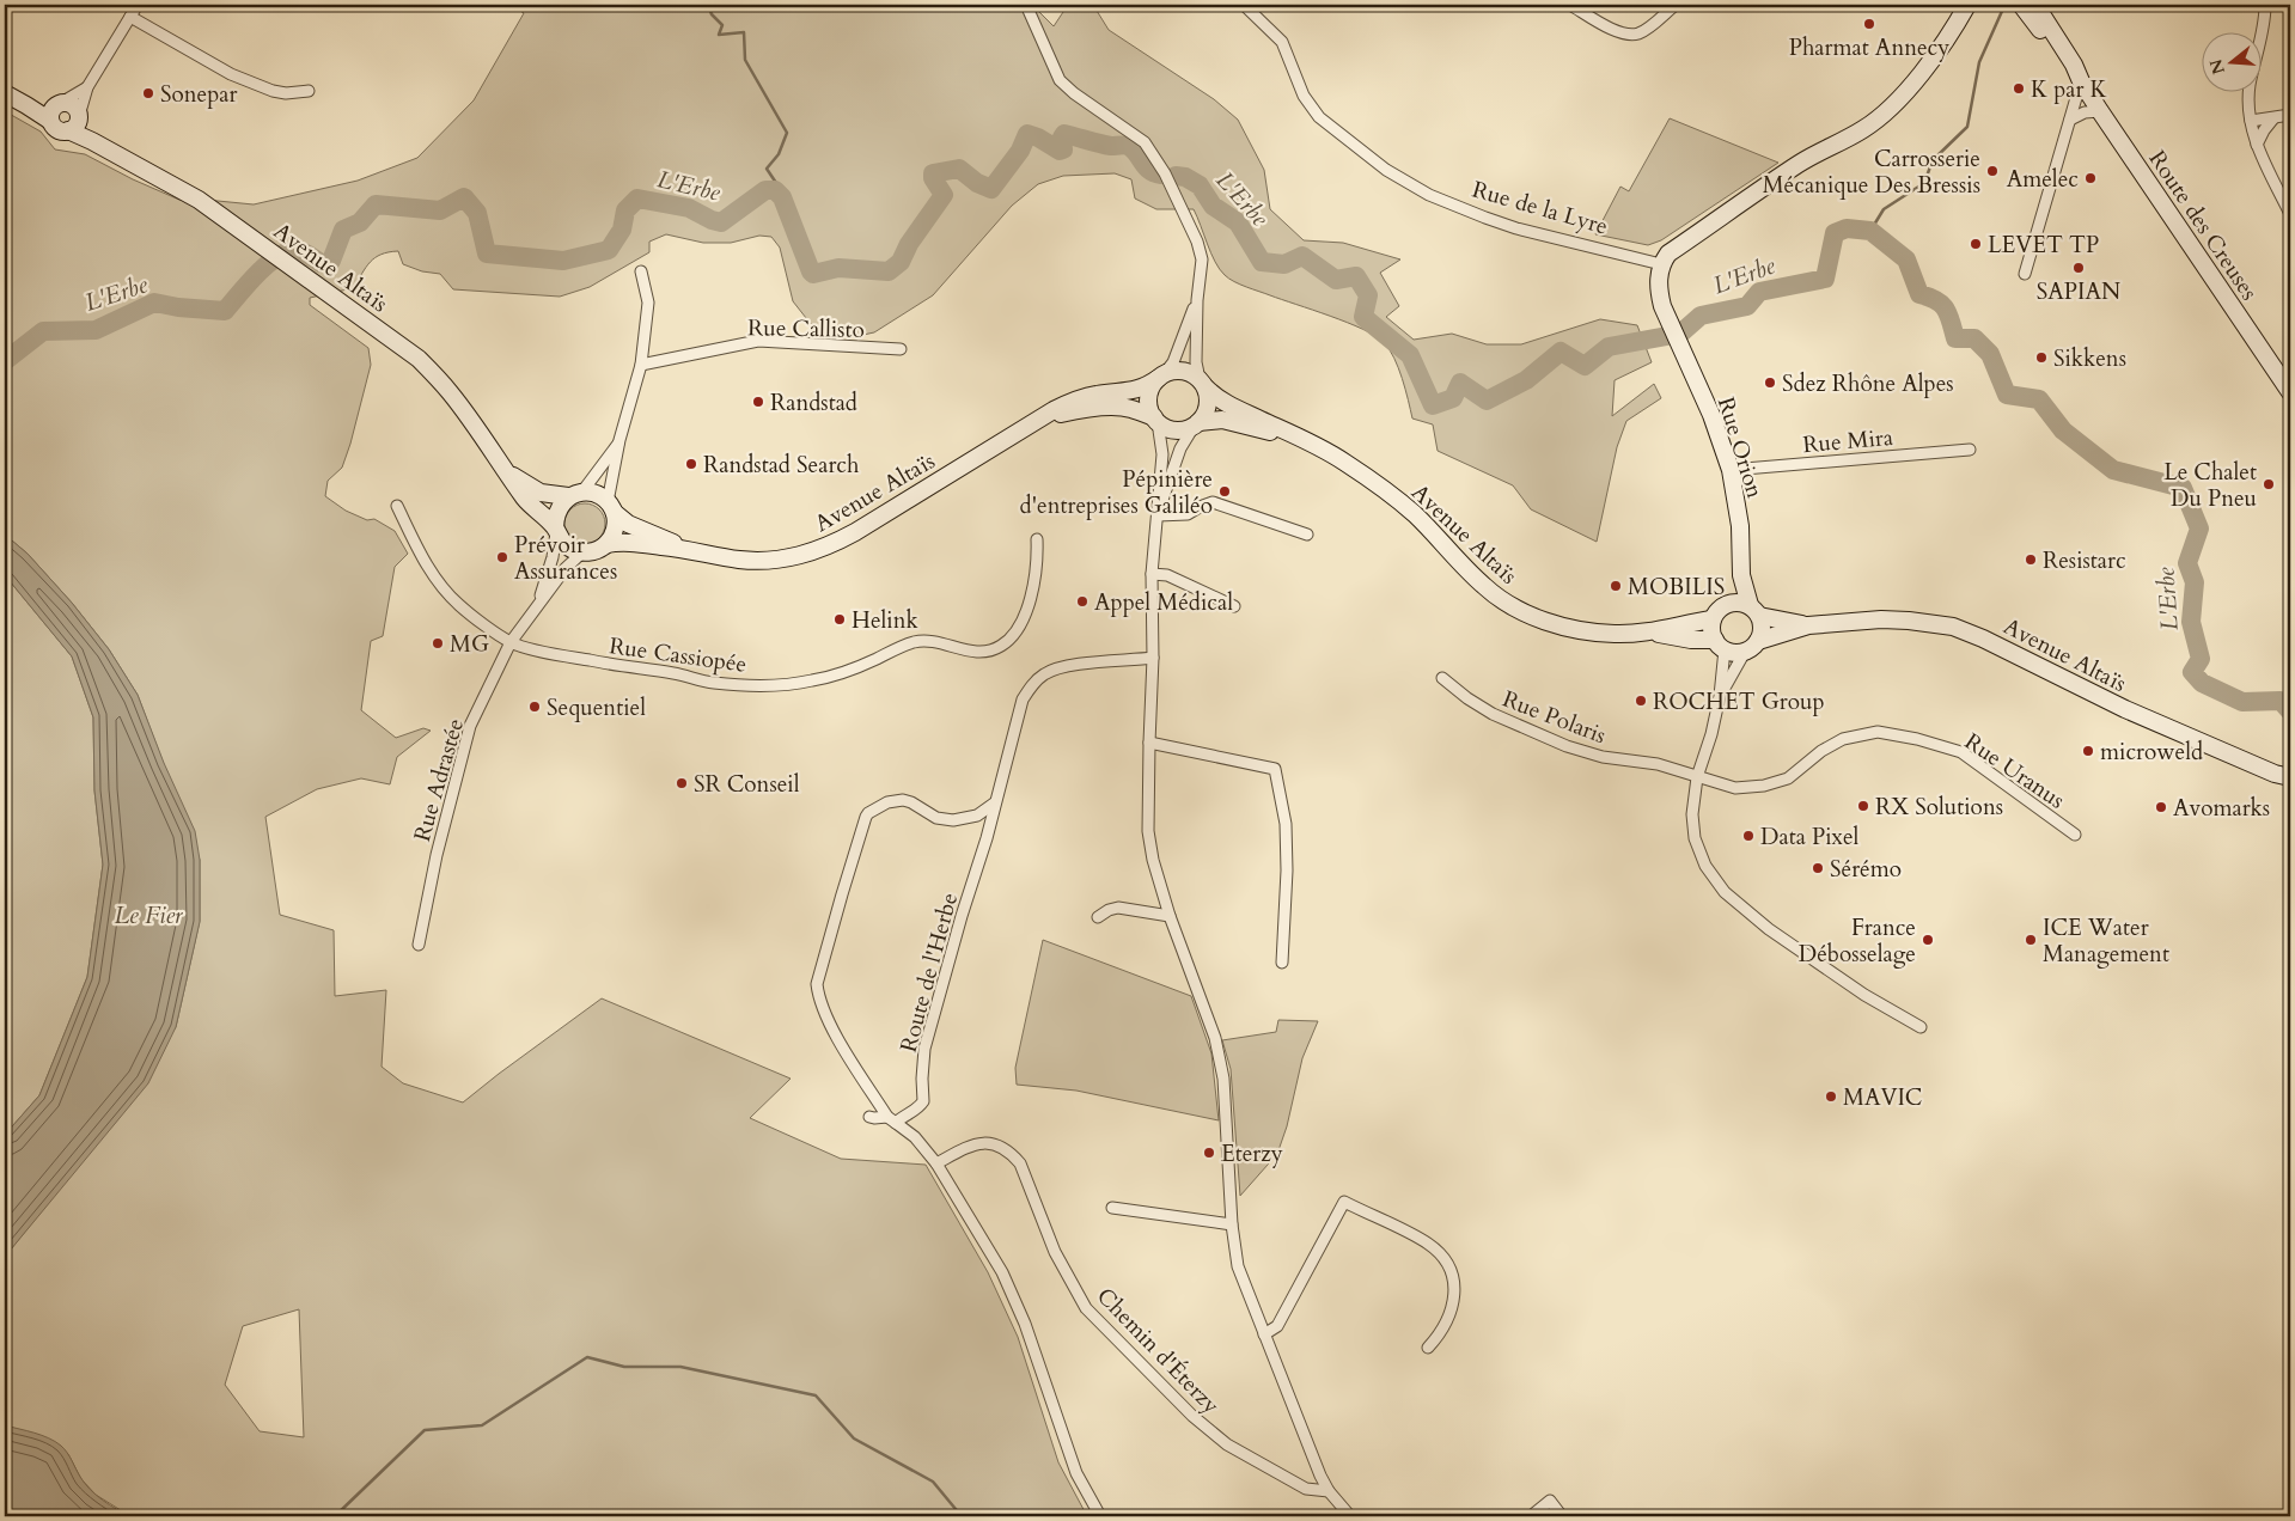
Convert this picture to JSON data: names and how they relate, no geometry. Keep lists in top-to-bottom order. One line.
{"streets":{"street":["Rue de la Lyre","Route des Creuses","Avenue Altaïs","Rue Callisto","Rue Mira","Rue Orion","Rue Cassiopée","Rue Polaris","Rue Uranus","Rue Adrastée","Route de l'Herbe","Chemin d'Éterzy"]},"crossings":[["Rue de la Lyre","Rue Orion"],["Avenue Altaïs","Rue Orion"],["Avenue Altaïs","Rue Adrastée"],["Rue Mira","Rue Orion"],["Rue Cassiopée","Rue Adrastée"],["Rue Polaris","Rue Uranus"]],"water":["L'Erbe","Le Fier"],"places":["Pharmat Annecy","K par K","Sonepar","Carrosserie Mécanique Des Bressis","Amelec","LEVET TP","SAPIAN","Sikkens","Sdez Rhône Alpes","Randstad","Randstad Search","Le Chalet Du Pneu","Pépinière d'entreprises Galiléo","Prévoir Assurances","Resistarc","MOBILIS","Appel Médical","Helink","MG","ROCHET Group","Sequentiel","microweld","SR Conseil","RX Solutions","Avomarks","Data Pixel","Sérémo","France Débosselage","ICE Water Management","MAVIC","Eterzy"],"north":"left"}
